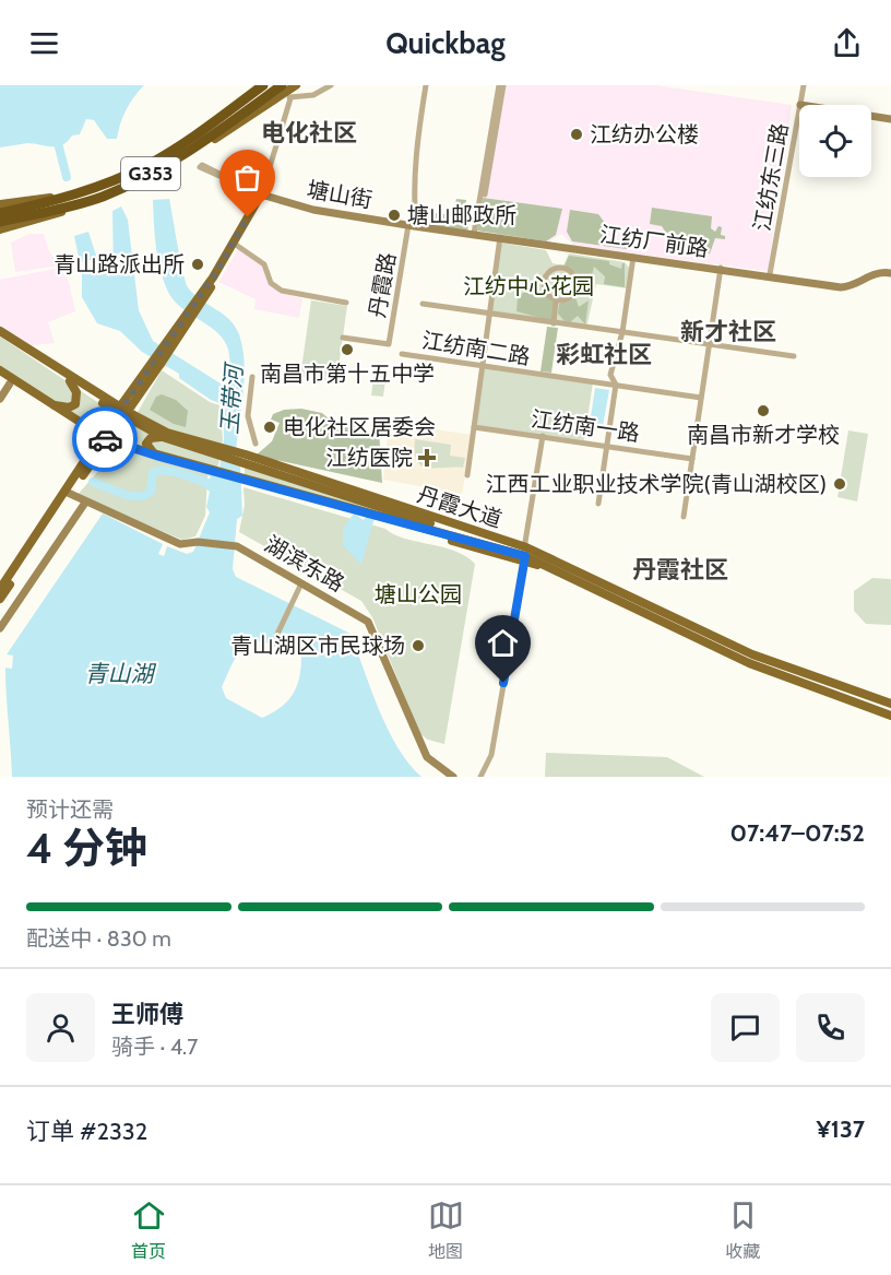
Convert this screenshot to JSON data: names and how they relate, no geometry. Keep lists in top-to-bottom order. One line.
{"streets":{"highway":["G353"],"main road":["丹霞大道"],"street":["江纺东三路","塘山街","江纺厂前路","丹霞路","江纺南二路","江纺南一路","湖滨东路"]},"crossings":[["江纺东三路","江纺厂前路"],["塘山街","江纺厂前路"],["塘山街","丹霞路"],["江纺厂前路","丹霞路"]],"districts":["电化社区","新才社区","彩虹社区","丹霞社区"],"water":["玉带河","青山湖"],"parks":["江纺中心花园","塘山公园"],"places":{"other":["江纺办公楼","塘山邮政所","青山路派出所","南昌市第十五中学","南昌市新才学校","电化社区居委会","江西工业职业技术学院(青山湖校区)","青山湖区市民球场"],"health":["江纺医院"]},"page":{"header":"Quickbag","heading":["4 分钟","预计还需","07:47–07:52"],"panel":["王师傅","骑手 · 4.7","订单 #2332","¥137"],"bar":"配送中 · 830 m","tabs":["首页","地图","收藏"]}}
